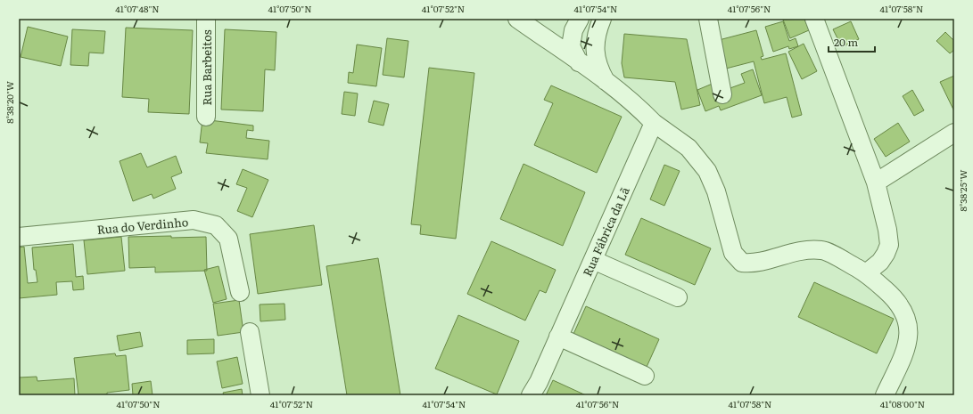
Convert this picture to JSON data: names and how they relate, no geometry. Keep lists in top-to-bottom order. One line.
{"streets":{"street":["Rua Barbeitos","Rua do Verdinho","Rua Fábrica da Lã"]},"scale_bar":"20 m","coordinates":["41°07'48\"N","41°07'50\"N","41°07'52\"N","41°07'54\"N","41°07'56\"N","41°07'58\"N","8°38'20\"W","8°38'25\"W","41°08'00\"N"]}
